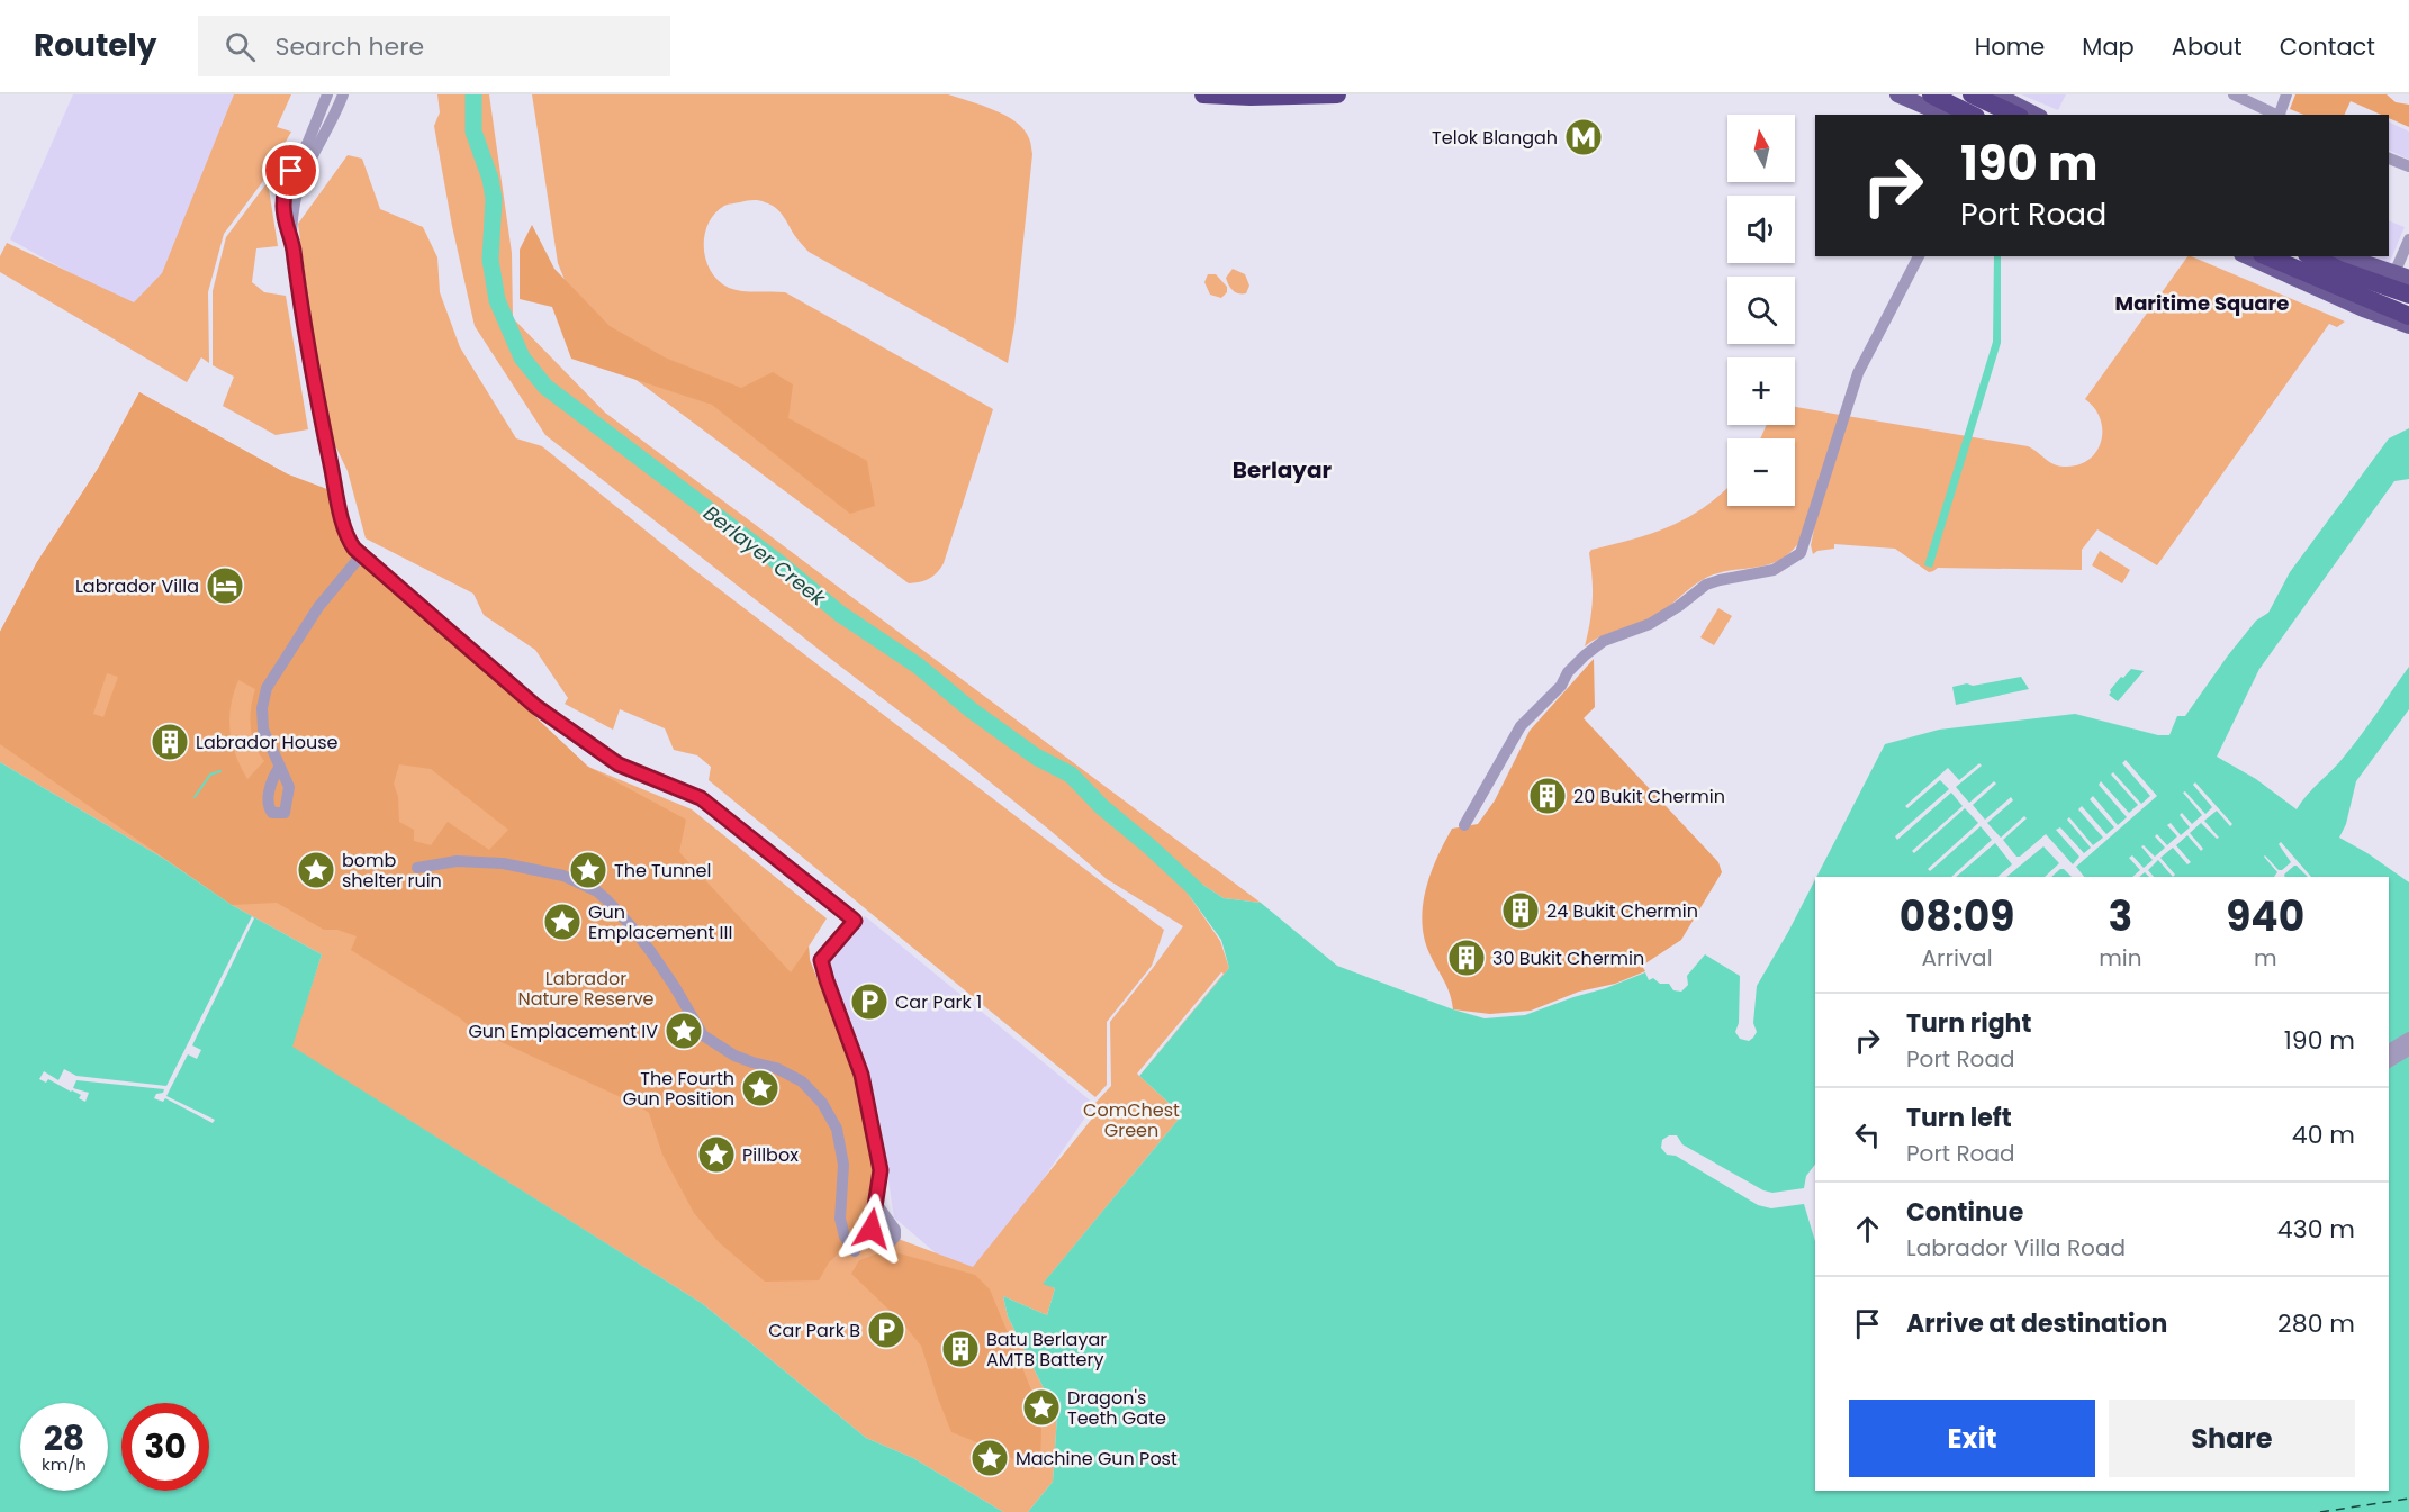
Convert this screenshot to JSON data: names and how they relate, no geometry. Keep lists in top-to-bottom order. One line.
{"districts":["Maritime Square","Berlayar"],"water":["Berlayer Creek"],"parks":["Labrador Nature Reserve","ComChest Green"],"places":{"metro station":["Telok Blangah"],"hotel":["Labrador Villa"],"building":["Labrador House","20 Bukit Chermin","24 Bukit Chermin","30 Bukit Chermin","Batu Berlayar AMTB Battery"],"place":["bomb shelter ruin","The Tunnel","Gun Emplacement III","Gun Emplacement IV","The Fourth Gun Position","Pillbox","Dragon's Teeth Gate","Machine Gun Post"],"parking":["Car Park 1","Car Park B"]},"north":"top","page":{"header":"Routely","search":"Search here","nav":["Home","Map","About","Contact"],"map_buttons":["+","−"],"turn":["190 m","Port Road"],"eta":["08:09","Arrival","3","min","940","m"],"list":[{"name":"Turn right","note":"Port Road","value":"190 m"},{"name":"Turn left","note":"Port Road","value":"40 m"},{"name":"Continue","note":"Labrador Villa Road","value":"430 m"},{"name":"Arrive at destination","value":"280 m"}],"buttons":["Exit","Share"],"speed":"28 km/h","limit":"30"}}
